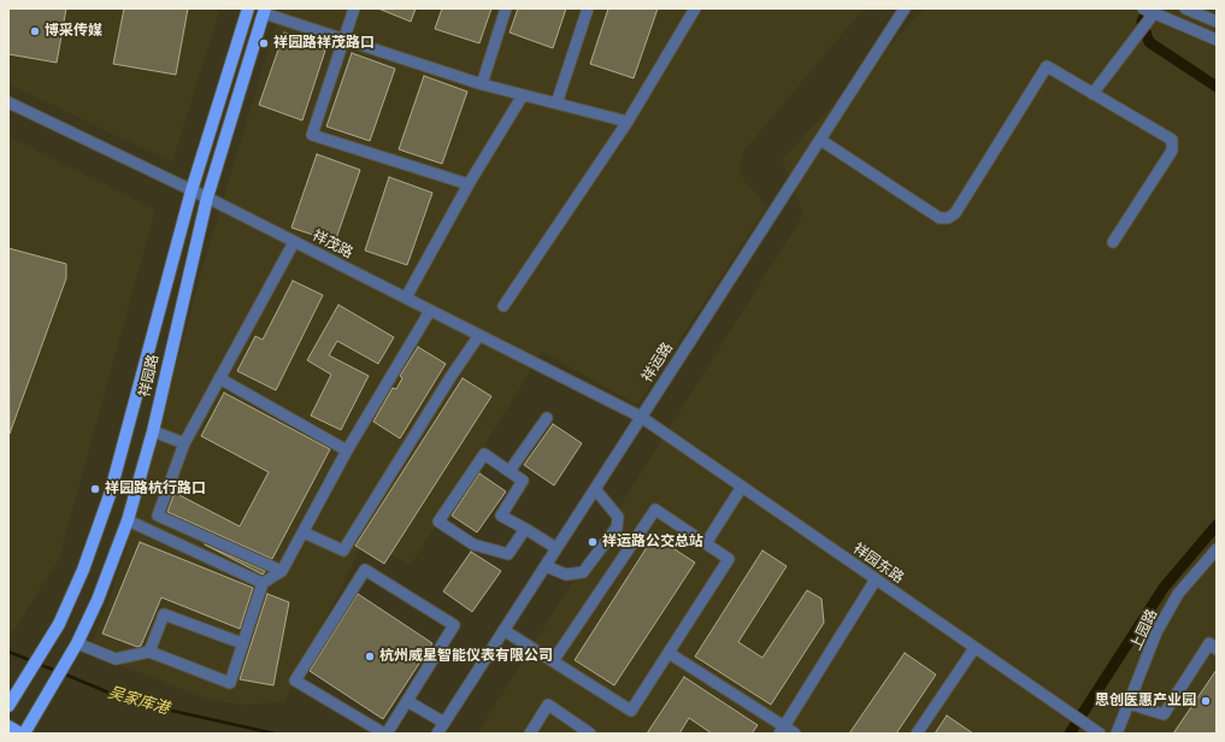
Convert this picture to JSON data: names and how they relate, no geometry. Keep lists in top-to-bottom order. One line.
{"streets":{"main road":["祥园路"],"street":["祥茂路","祥运路","祥园东路","上园路"]},"crossings":[["祥茂路","祥运路"],["祥茂路","祥园路"],["祥茂路","祥园东路"],["祥运路","祥园东路"]],"water":["吴家库港"],"places":["博采传媒","祥园路祥茂路口","祥园路杭行路口","祥运路公交总站","杭州威星智能仪表有限公司","思创医惠产业园"]}
